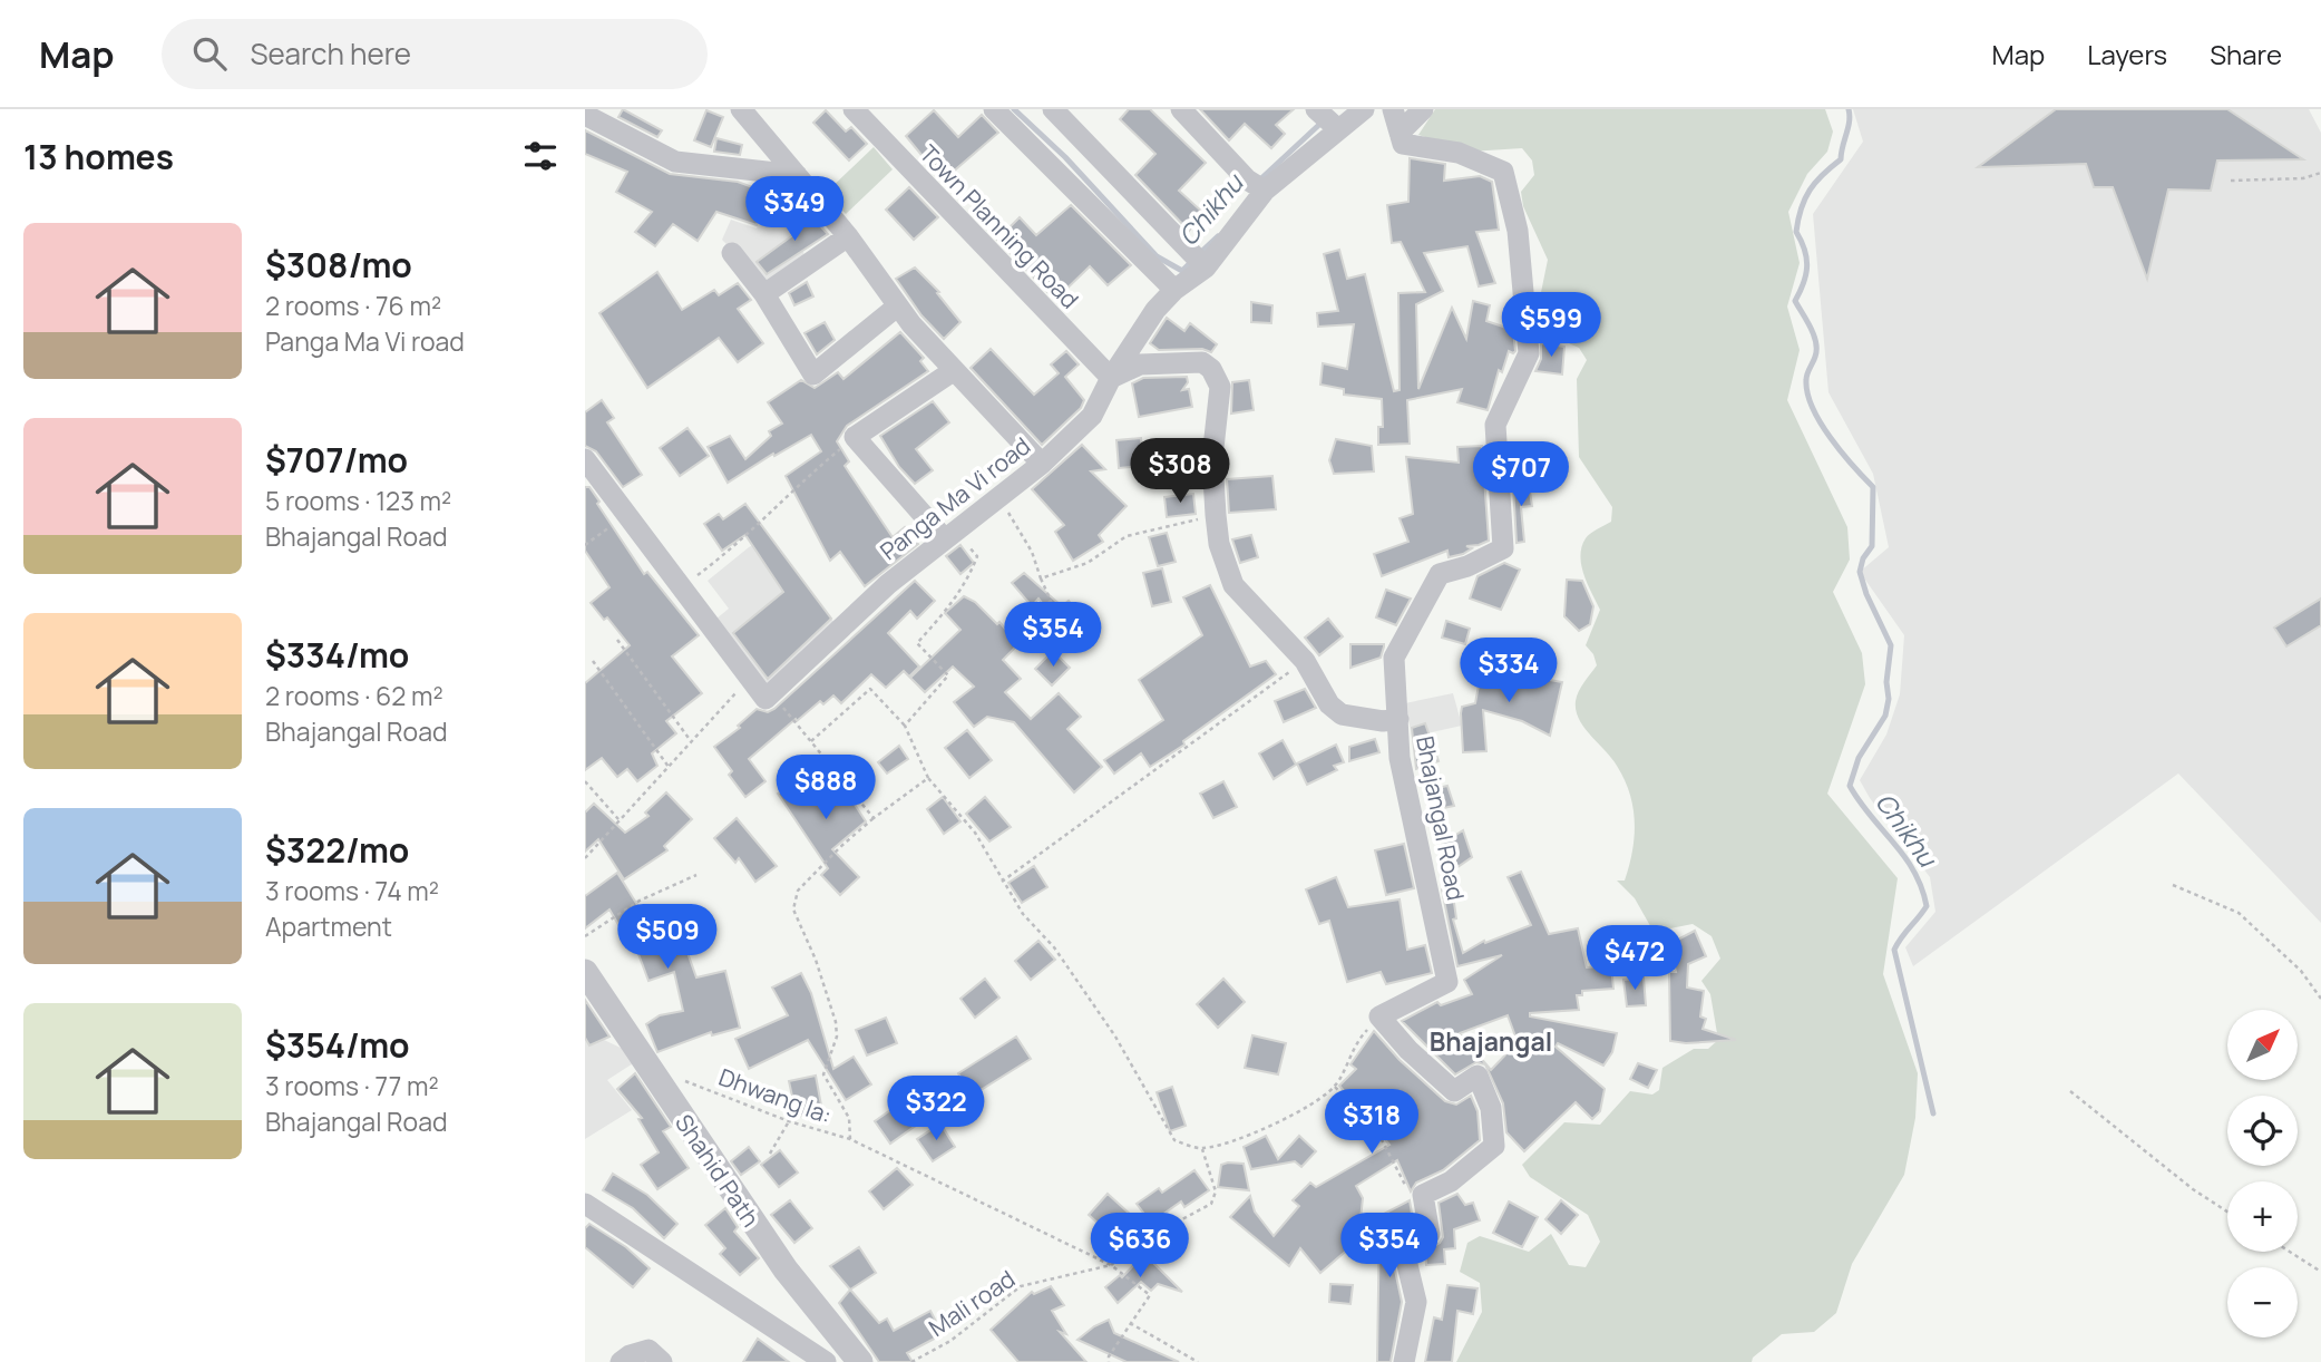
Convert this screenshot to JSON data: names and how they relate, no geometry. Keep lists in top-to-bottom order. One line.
{"streets":{"street":["Town Planning Road","Panga Ma Vi road","Bhajangal Road","Shahid Path"],"path":["Dhwang la:","Mali road"]},"crossings":[["Town Planning Road","Panga Ma Vi road"],["Dhwang la:","Shahid Path"],["Dhwang la:","Mali road"]],"districts":["Bhajangal"],"water":["Chikhu"],"north":"top right","page":{"header":"Map","search":"Search here","nav":["Map","Layers","Share"],"heading":"13 homes","price":["$349","$599","$308","$707","$354","$334","$888","$509","$472","$322","$318","$636","$354"],"list":[{"name":"$308/mo","note":"2 rooms · 76 m² · Panga Ma Vi road"},{"name":"$707/mo","note":"5 rooms · 123 m² · Bhajangal Road"},{"name":"$334/mo","note":"2 rooms · 62 m² · Bhajangal Road"},{"name":"$322/mo","note":"3 rooms · 74 m² · Apartment"},{"name":"$354/mo","note":"3 rooms · 77 m² · Bhajangal Road"}],"map_buttons":["+","−"]}}
